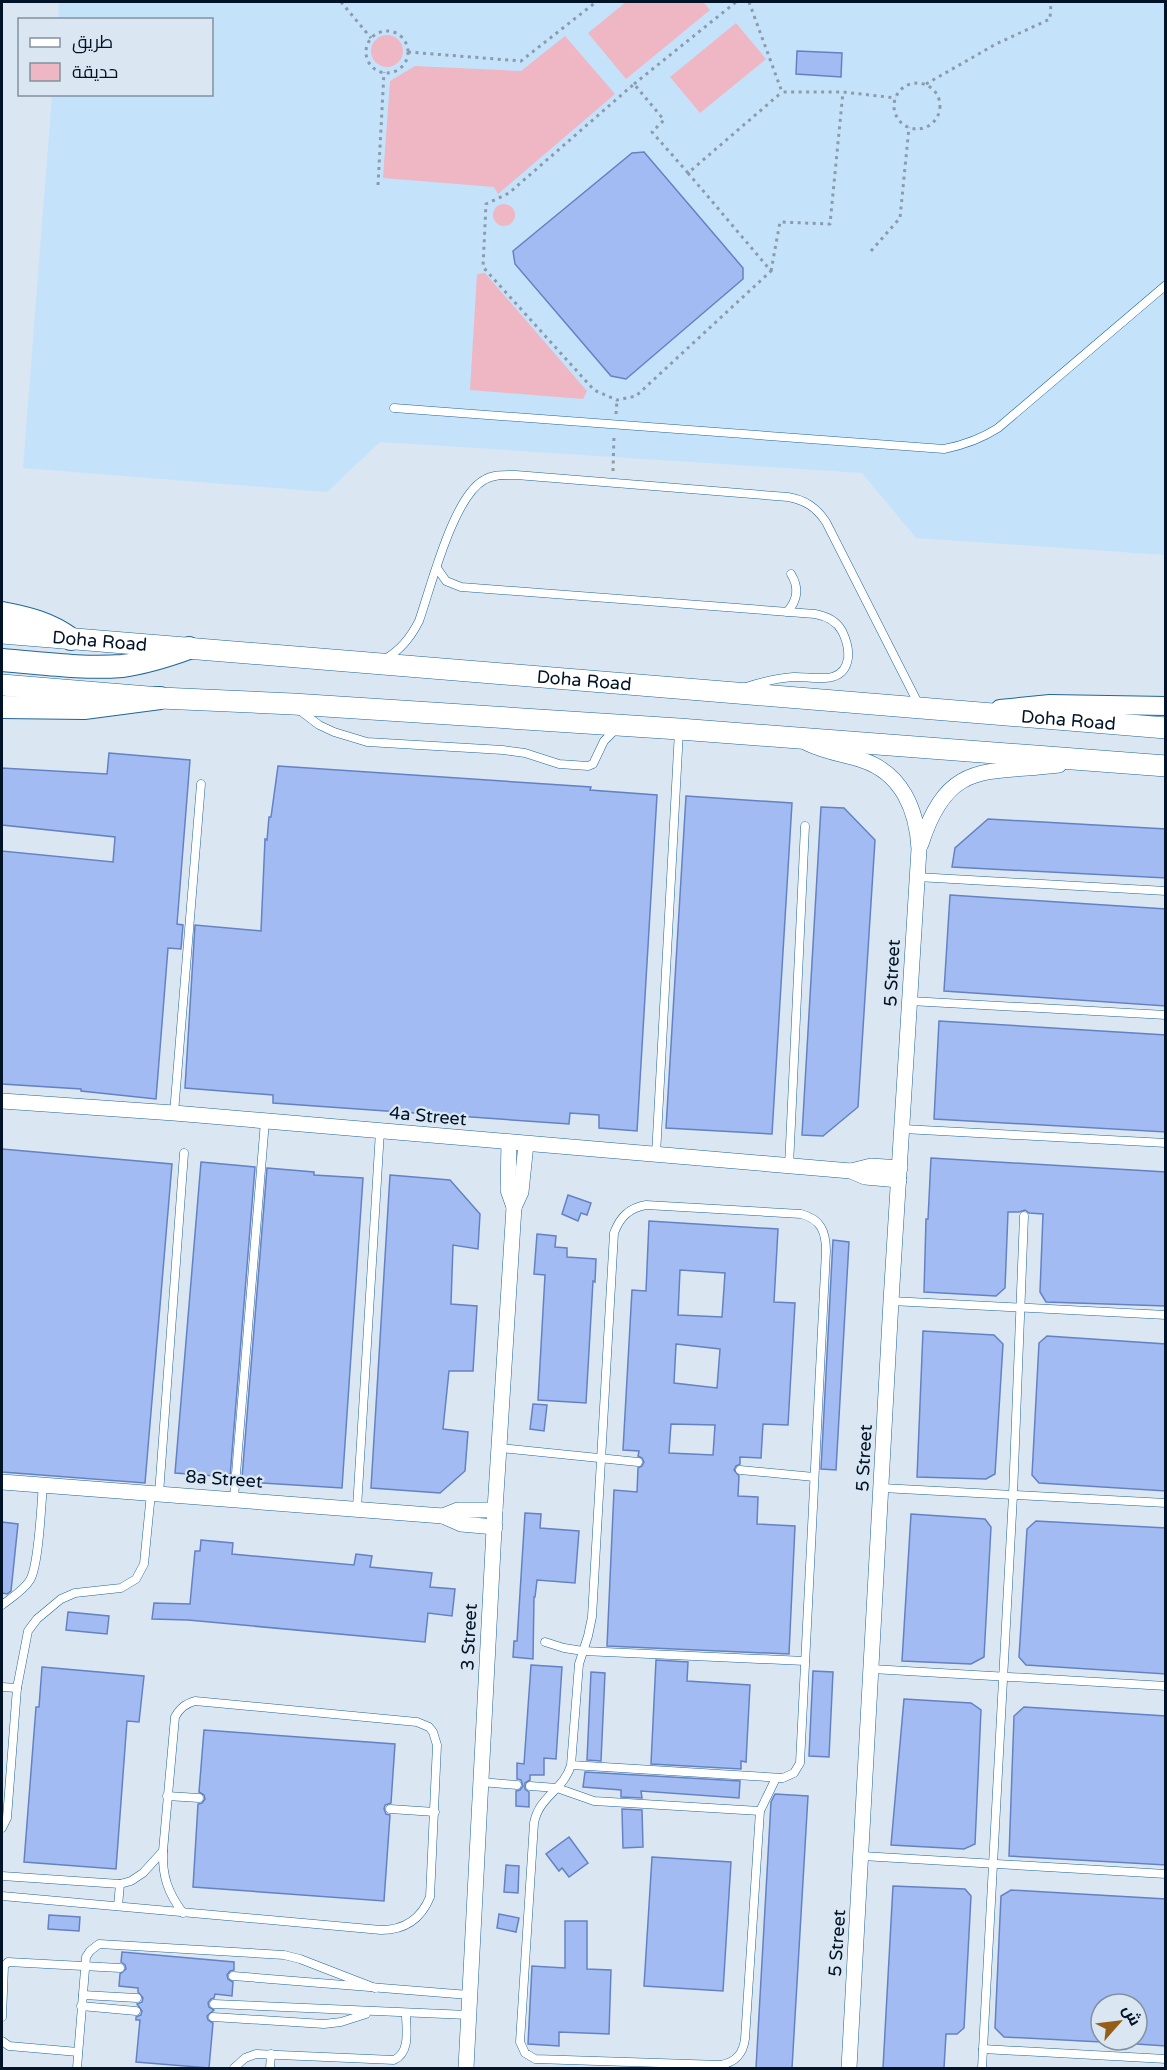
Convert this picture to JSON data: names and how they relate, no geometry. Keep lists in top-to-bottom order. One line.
{"streets":{"main road":["Doha Road"],"street":["5 Street","4a Street","8a Street","3 Street"]},"crossings":[["Doha Road","5 Street"],["5 Street","4a Street"],["4a Street","3 Street"],["8a Street","3 Street"]],"legend":["طريق","حديقة"],"north":"top right"}
